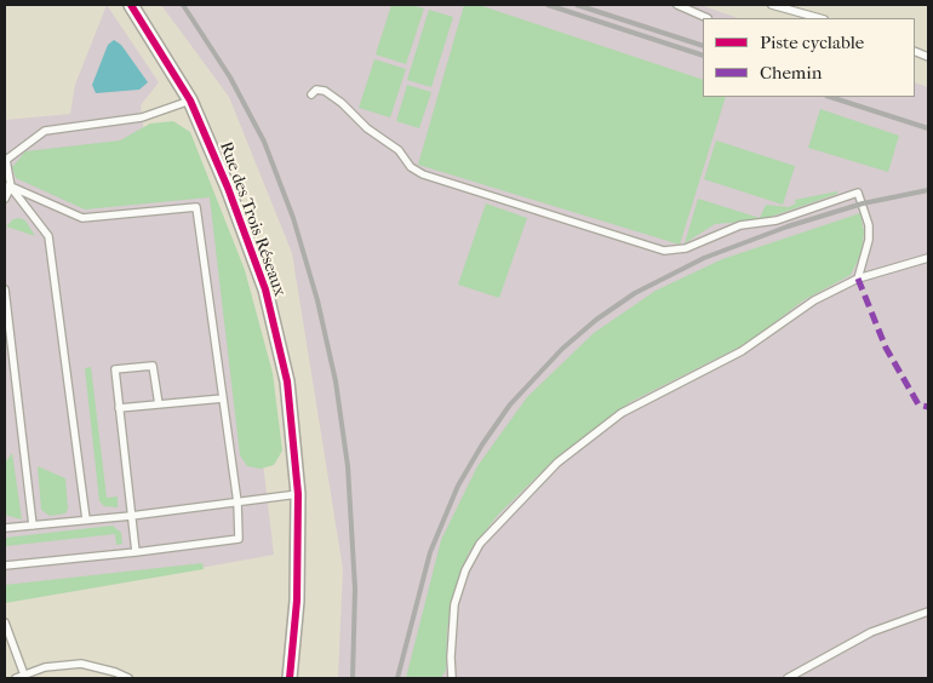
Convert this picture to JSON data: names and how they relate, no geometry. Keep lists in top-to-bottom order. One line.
{"streets":{"street":["Rue des Trois Réseaux"]},"legend":["Piste cyclable","Chemin"]}
